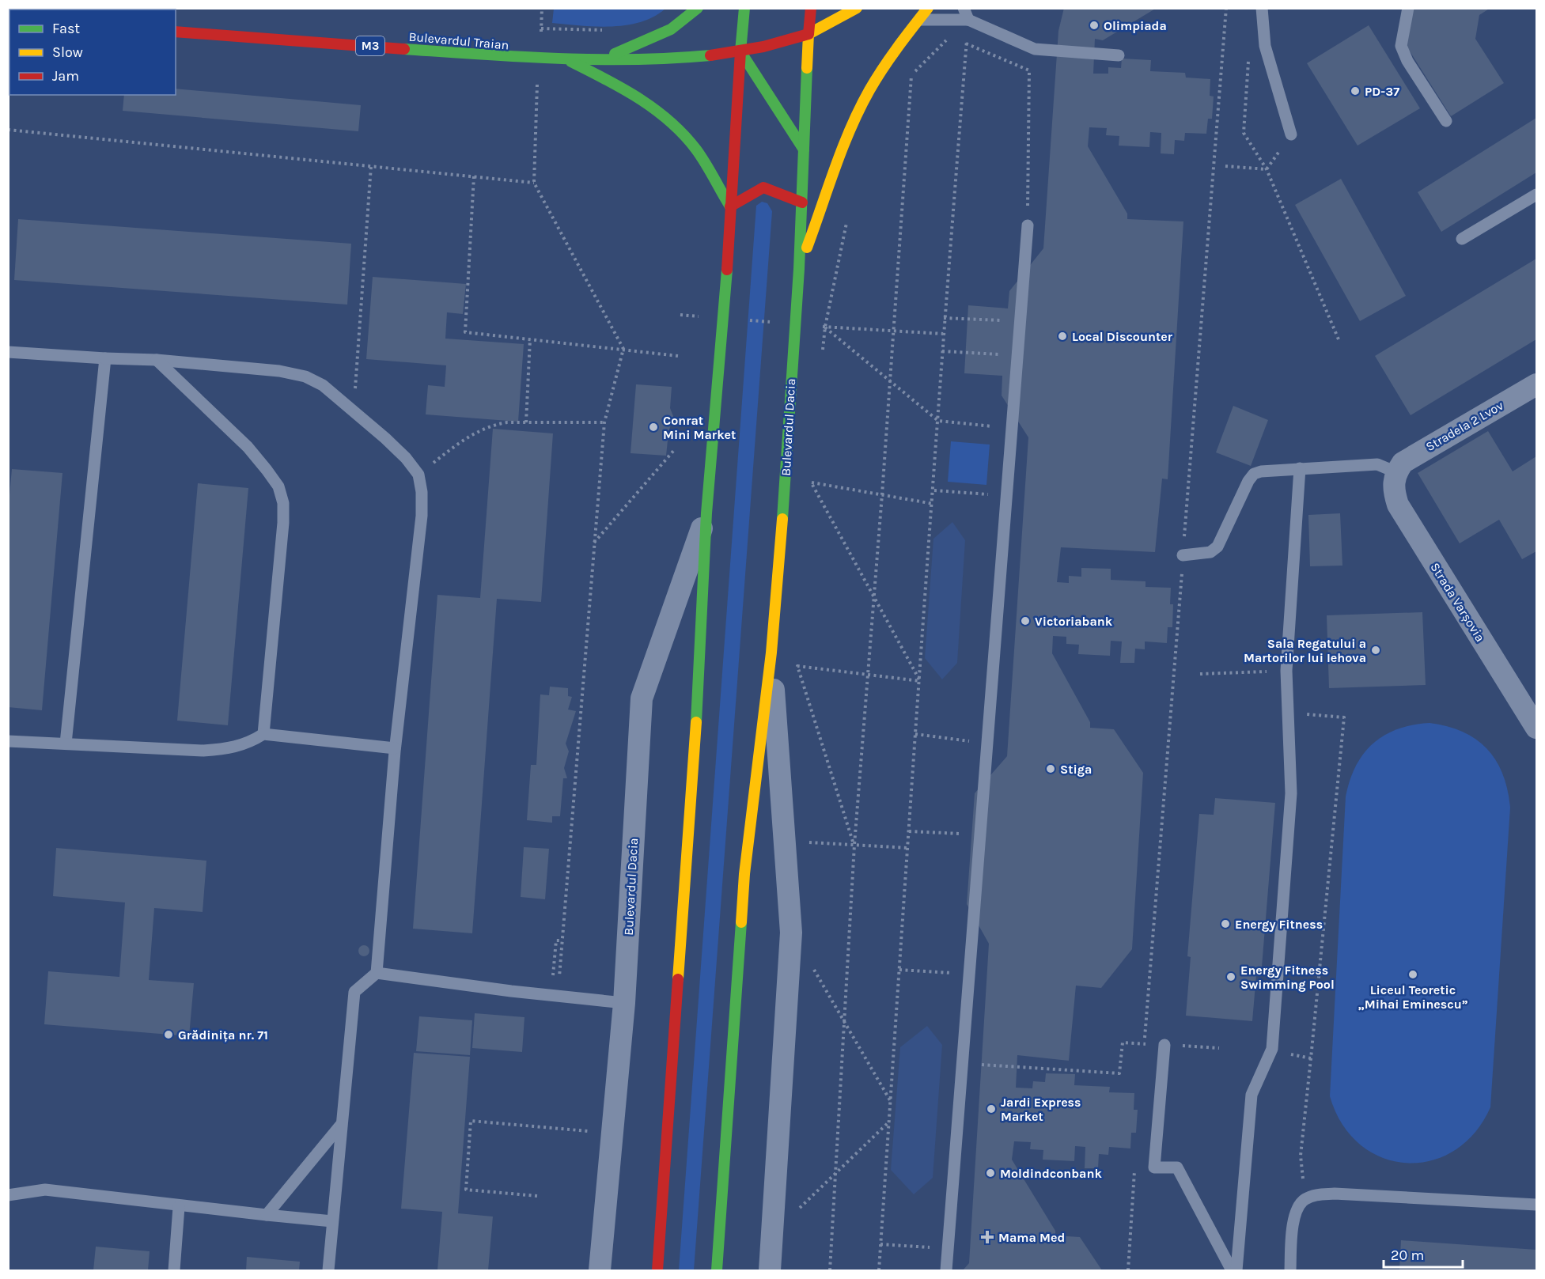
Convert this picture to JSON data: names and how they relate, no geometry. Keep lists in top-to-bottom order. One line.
{"streets":{"main road":["Bulevardul Traian","M3","Bulevardul Dacia"],"street":["Stradela 2 Lvov","Strada Varșovia"]},"crossings":[["Bulevardul Traian","M3"],["Bulevardul Traian","Bulevardul Dacia"],["M3","Bulevardul Dacia"],["Stradela 2 Lvov","Strada Varșovia"]],"places":{"other":["Olimpiada","PD-37","Local Discounter","Conrat Mini Market","Victoriabank","Sala Regatului a Martorilor lui Iehova","Stiga","Energy Fitness","Liceul Teoretic „Mihai Eminescu”","Energy Fitness Swimming Pool","Grădinița nr. 71","Jardi Express Market","Moldindconbank"],"health":["Mama Med"]},"legend":["Fast","Slow","Jam"],"scale_bar":"20 m"}
